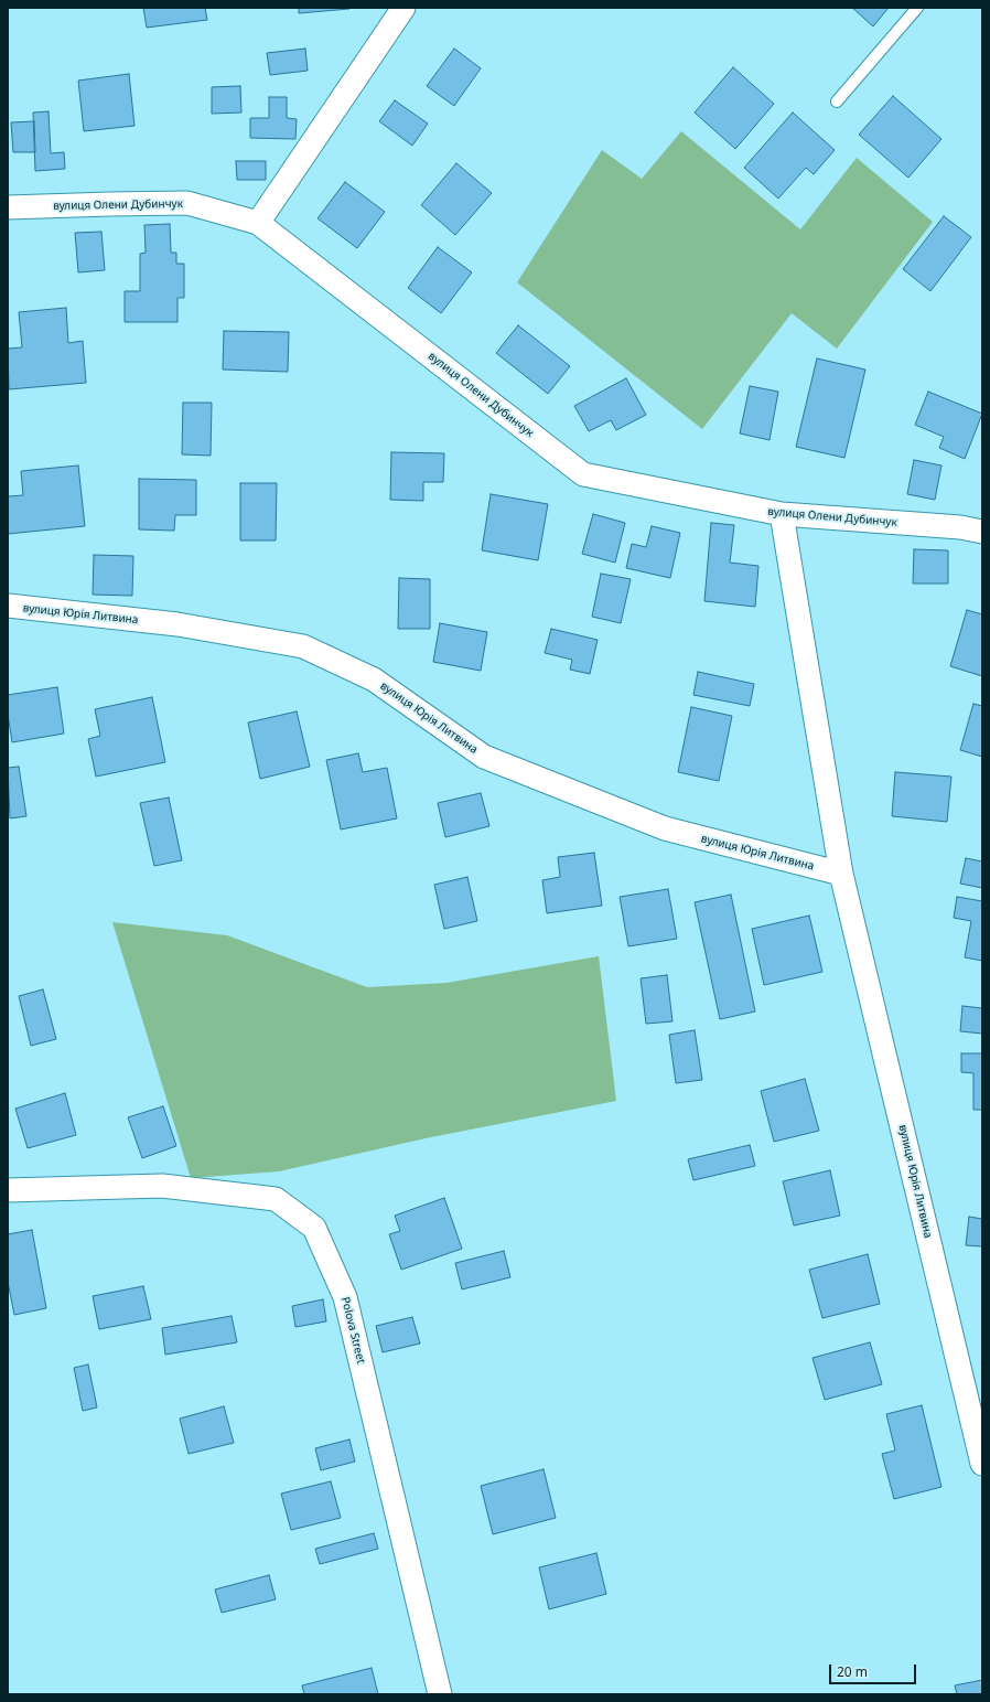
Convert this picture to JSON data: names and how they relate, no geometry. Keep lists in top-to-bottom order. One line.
{"streets":{"street":["вулиця Олени Дубинчук","вулиця Юрія Литвина","Polova Street"]},"crossings":[["вулиця Олени Дубинчук","вулиця Юрія Литвина"]],"scale_bar":"20 m"}
